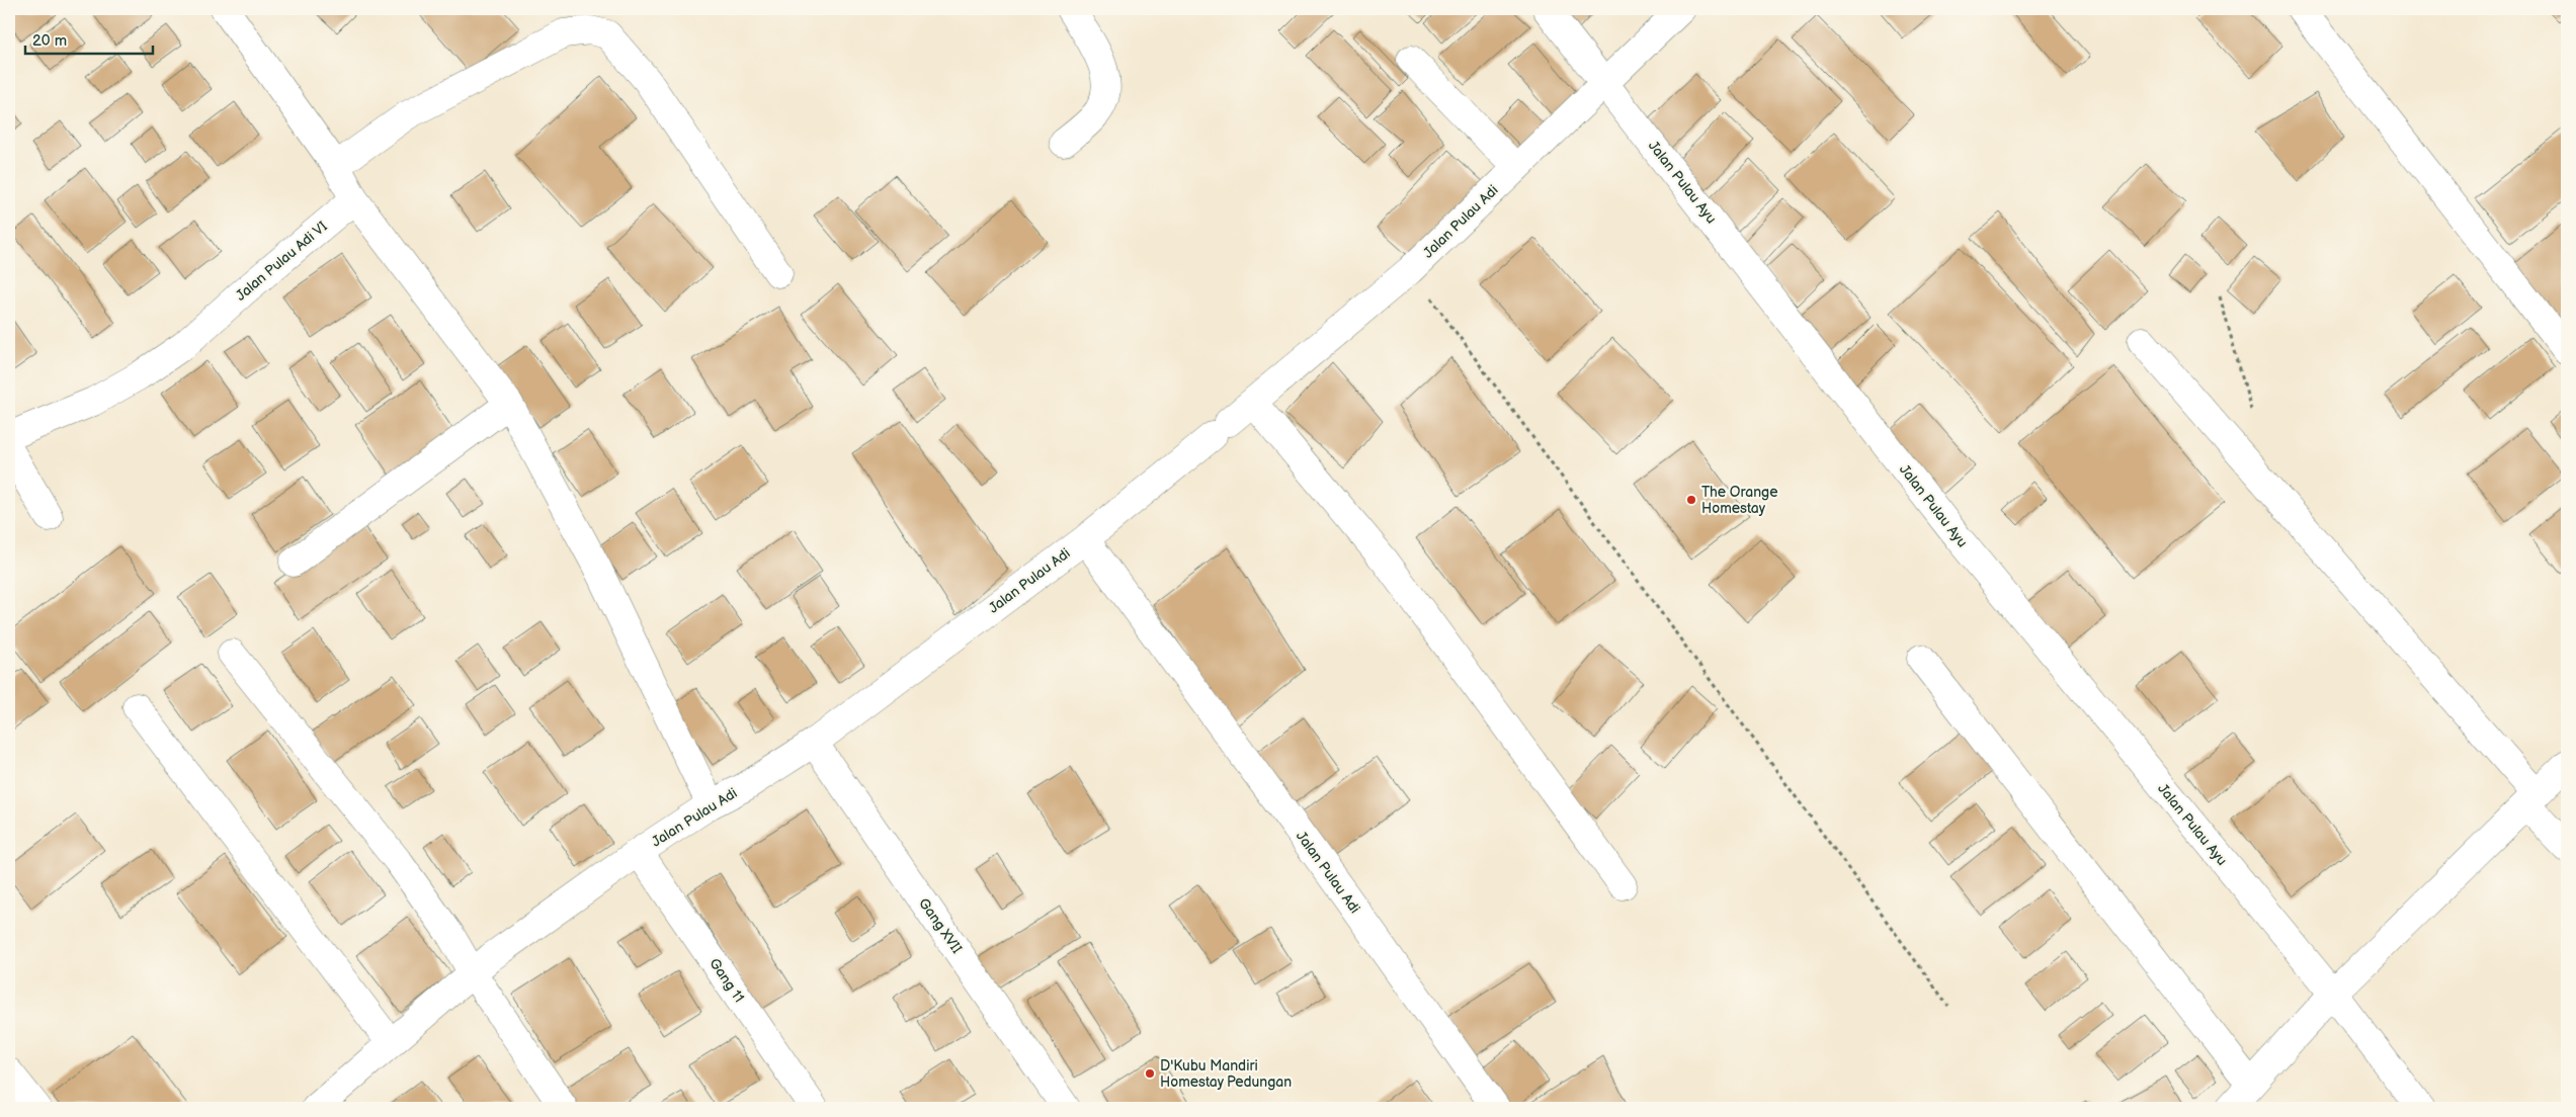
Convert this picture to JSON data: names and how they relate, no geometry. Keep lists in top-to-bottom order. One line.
{"streets":{"street":["Jalan Pulau Ayu","Jalan Pulau Adi","Jalan Pulau Adi VI","Gang XVII","Gang 11"]},"crossings":[["Jalan Pulau Ayu","Jalan Pulau Adi"],["Jalan Pulau Adi","Gang XVII"],["Jalan Pulau Adi","Gang 11"]],"places":["The Orange Homestay","D'Kubu Mandiri Homestay Pedungan"],"scale_bar":"20 m"}
